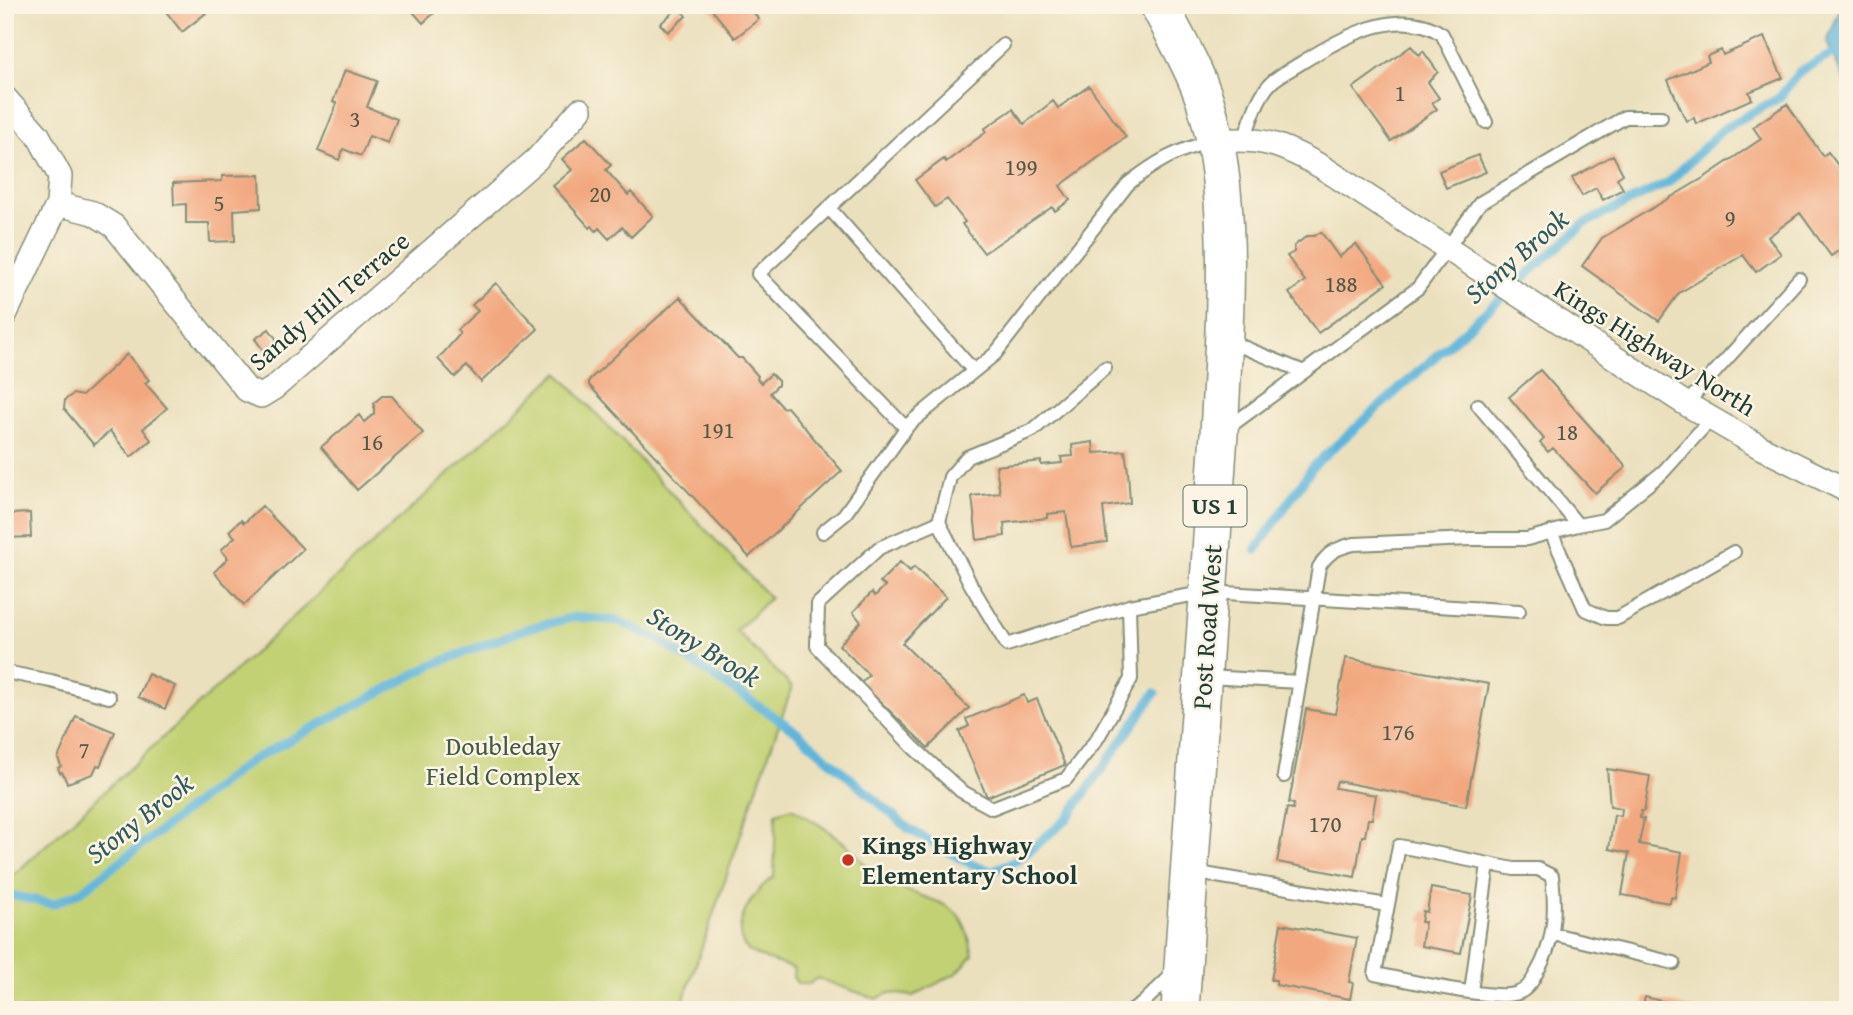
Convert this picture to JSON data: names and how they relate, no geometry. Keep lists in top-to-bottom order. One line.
{"streets":{"main road":["US 1","Post Road West"],"street":["Sandy Hill Terrace","Kings Highway North"]},"crossings":[["Kings Highway North","Post Road West"]],"water":["Stony Brook"],"parks":["Doubleday Field Complex"],"places":["Kings Highway Elementary School"],"house_numbers":["1","3","199","20","5","9","188","191","18","16","176","7","170"]}
